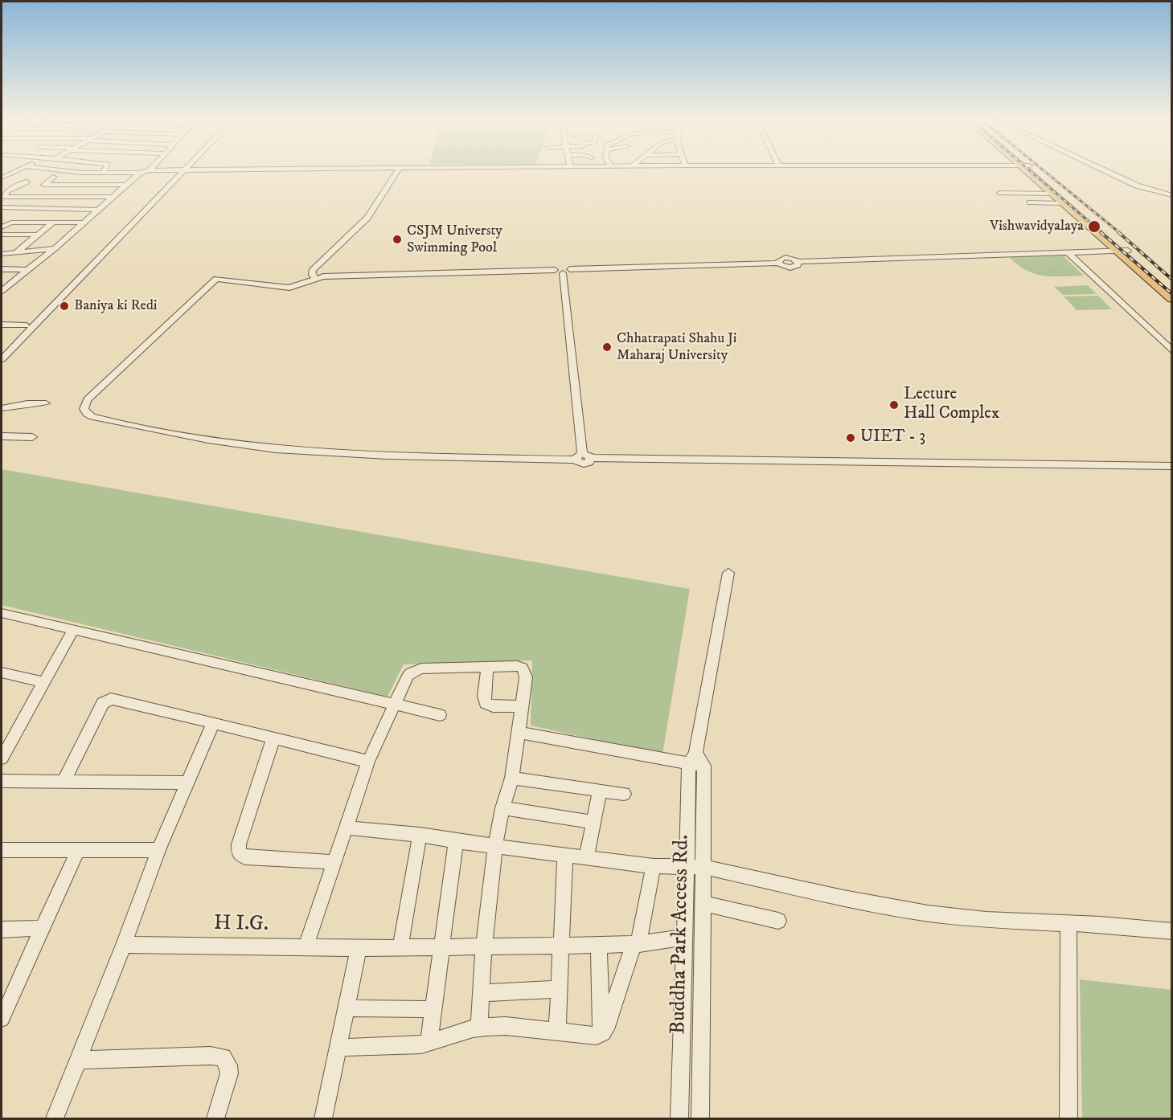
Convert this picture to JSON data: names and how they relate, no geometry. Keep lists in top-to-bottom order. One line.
{"streets":{"street":["H I.G.","Buddha Park Access Rd."]},"crossings":[["H I.G.","Buddha Park Access Rd."]],"places":["Vishwavidyalaya","CSJM Universty Swimming Pool","Baniya ki Redi","Chhatrapati Shahu Ji Maharaj University","Lecture Hall Complex","UIET - 3"]}
